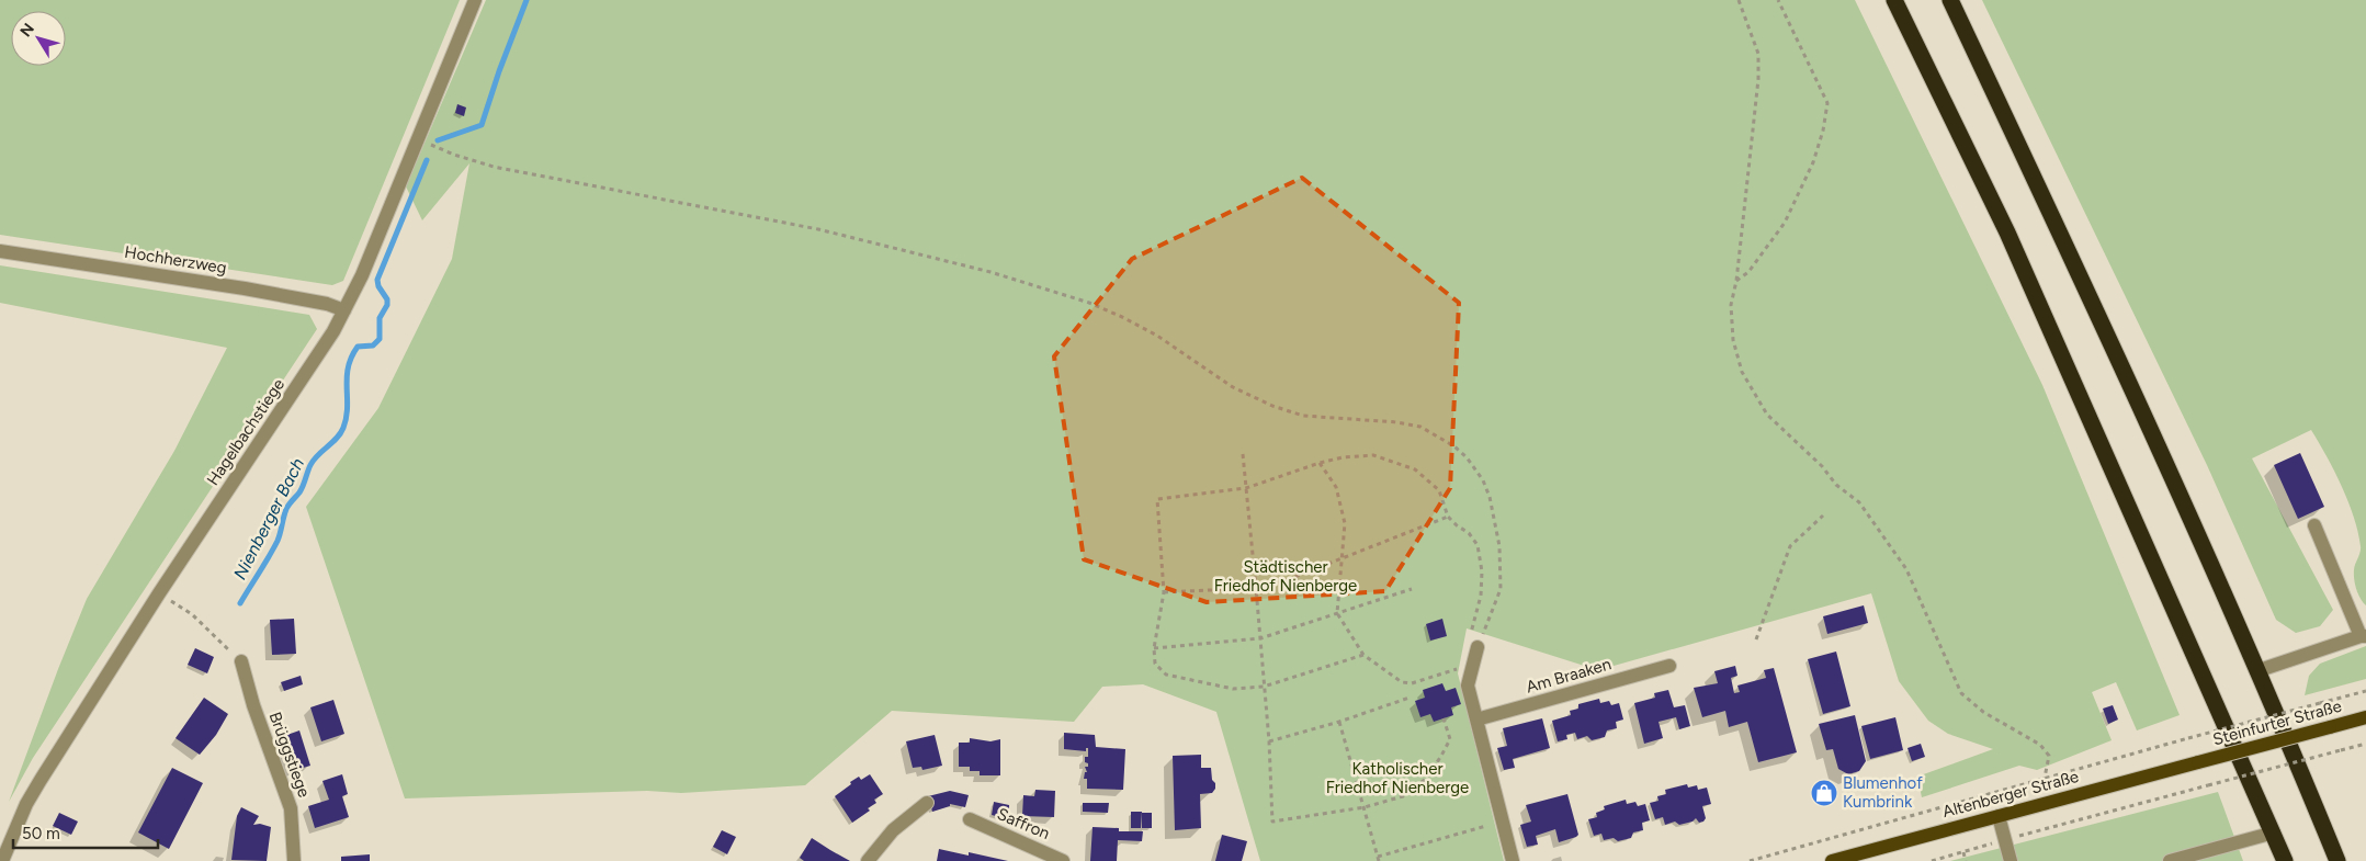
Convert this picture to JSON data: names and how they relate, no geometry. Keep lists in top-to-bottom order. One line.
{"streets":{"main road":["Steinfurter Straße","Altenberger Straße"],"street":["Hochherzweg","Hagelbachstiege","Am Braaken","Brüggstiege","Saffron"]},"crossings":[["Hochherzweg","Hagelbachstiege"],["Steinfurter Straße","Altenberger Straße"]],"water":["Nienberger Bach"],"parks":["Städtischer Friedhof Nienberge","Katholischer Friedhof Nienberge"],"places":{"shop":["Blumenhof Kumbrink"]},"scale_bar":"50 m","north":"top left"}
